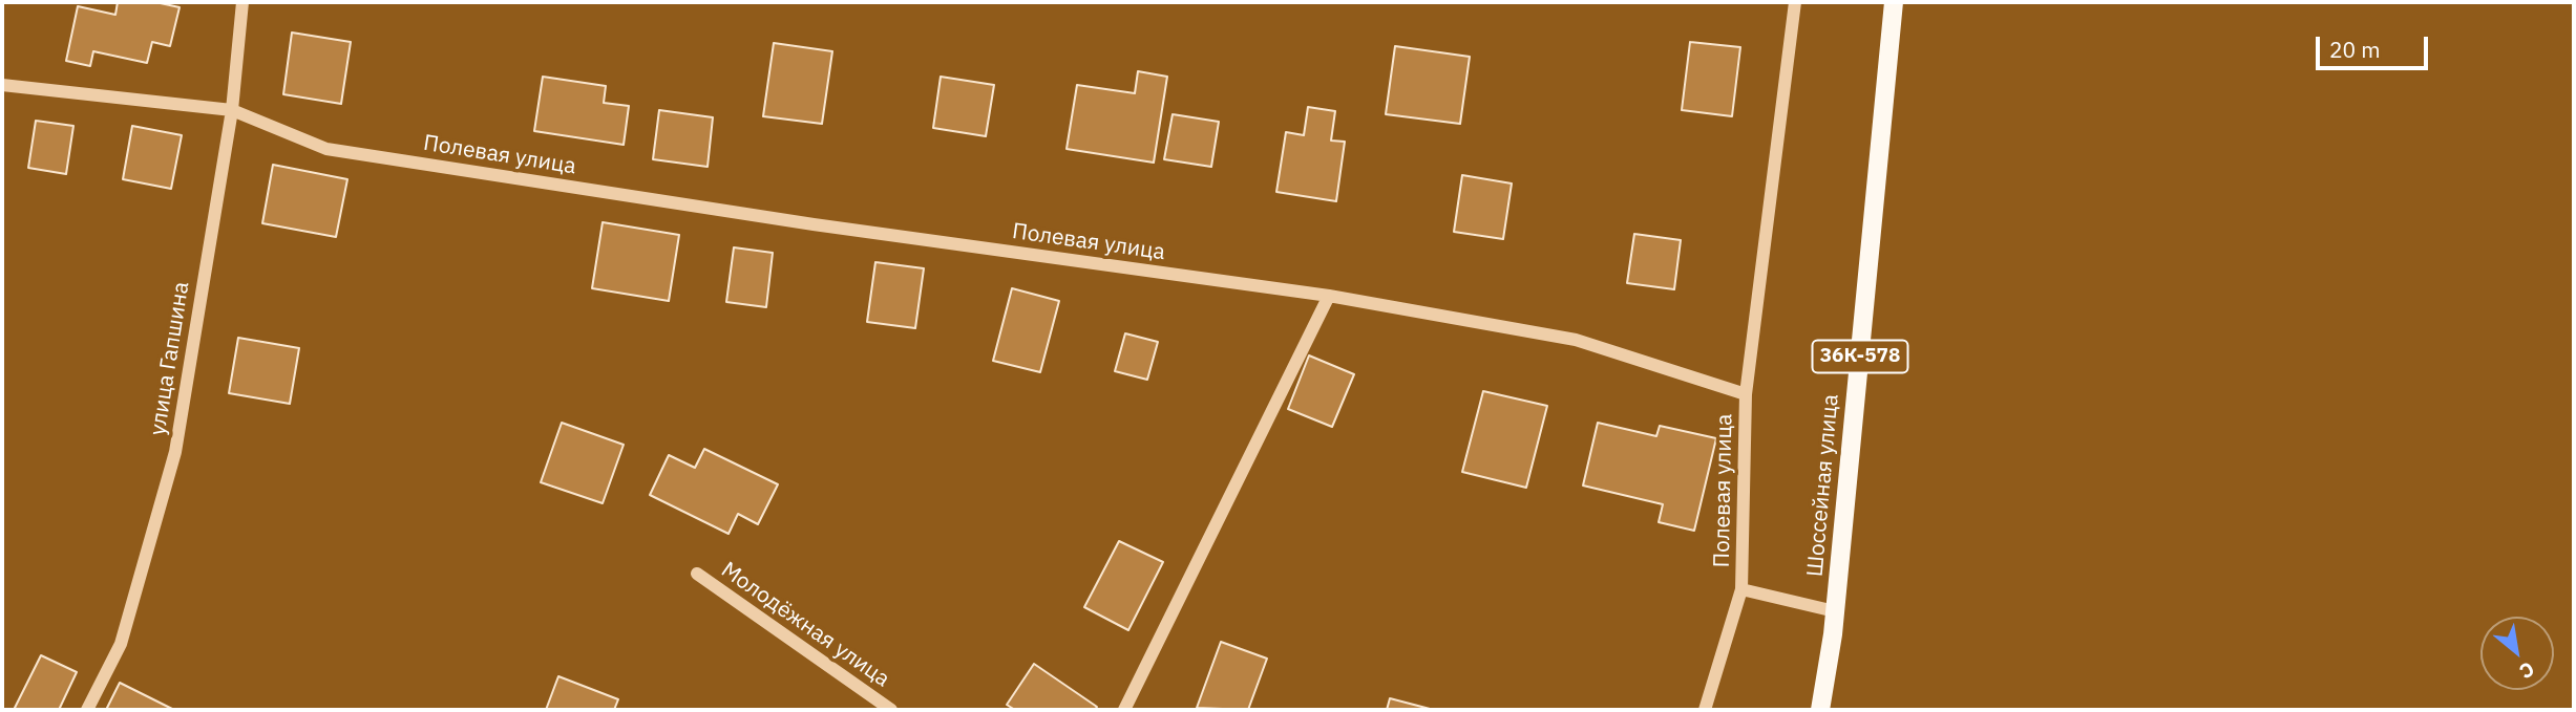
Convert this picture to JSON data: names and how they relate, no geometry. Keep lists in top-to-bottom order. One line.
{"streets":{"main road":["36К-578","Шоссейная улица"],"street":["Полевая улица","улица Гапшина","Молодёжная улица"]},"crossings":[["Полевая улица","улица Гапшина"]],"scale_bar":"20 m","north":"bottom right"}
